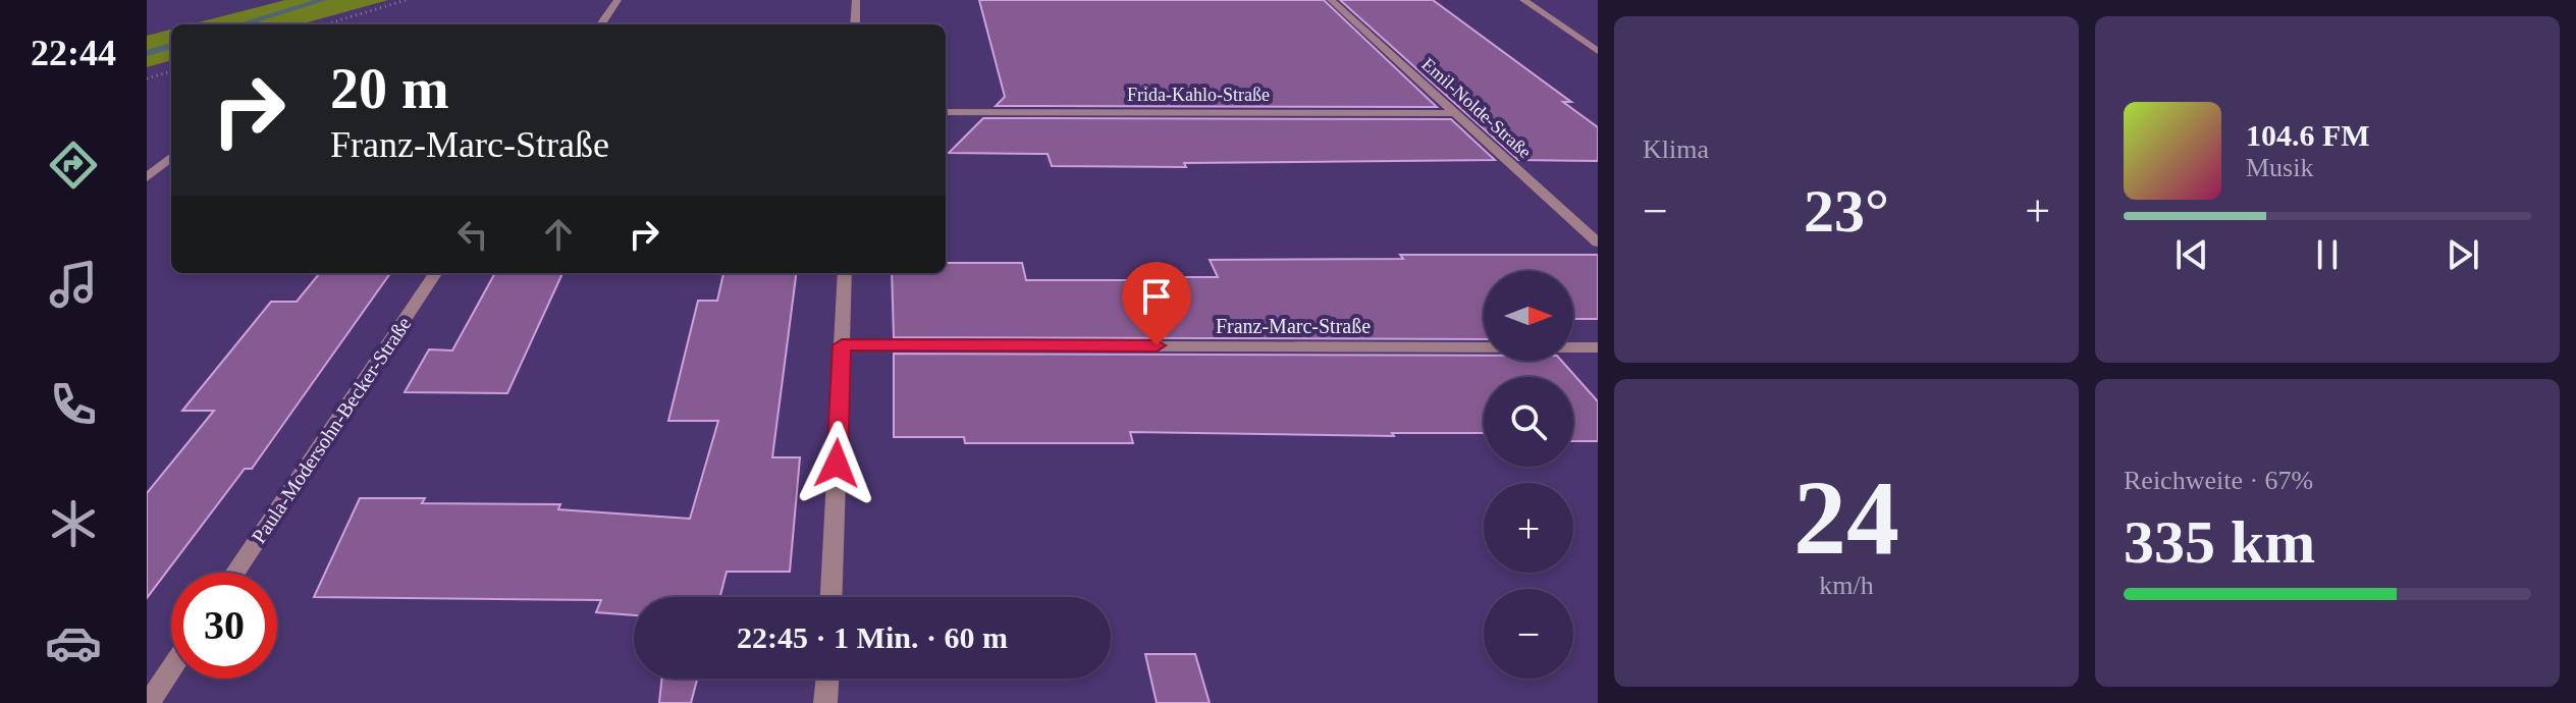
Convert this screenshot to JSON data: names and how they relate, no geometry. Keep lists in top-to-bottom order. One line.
{"streets":{"street":["Frida-Kahlo-Straße","Emil-Nolde-Straße","Franz-Marc-Straße","Paula-Modersohn-Becker-Straße"]},"crossings":[["Frida-Kahlo-Straße","Emil-Nolde-Straße"]],"north":"right","page":{"tabs":"22:44","tile":["Klima",["24","km/h"],["Reichweite · 67%","335 km"]],"turn":["20 m","Franz-Marc-Straße"],"song":["104.6 FM","Musik"],"heat":["−","23°","+"],"map_buttons":["+","−"],"limit":"30","trip":"22:45 · 1 Min. · 60 m"}}
